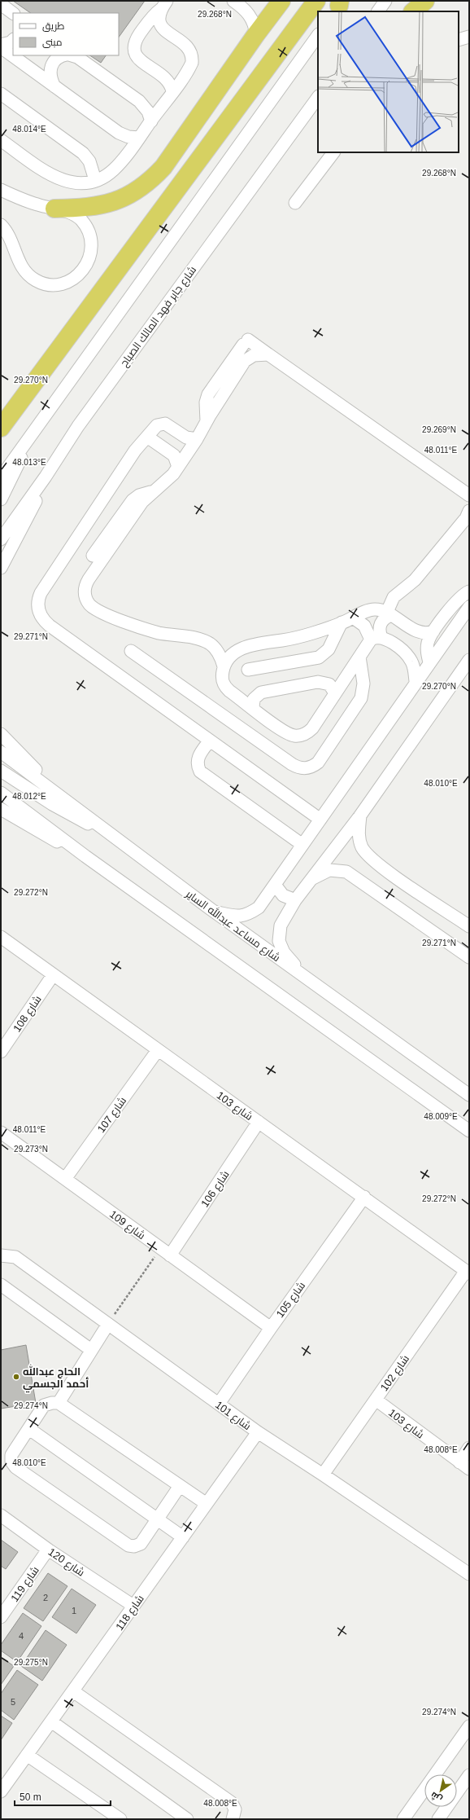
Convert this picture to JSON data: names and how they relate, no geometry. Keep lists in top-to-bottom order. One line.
{"streets":{"street":["شارع جابر فهد المالك الصباح","شارع مساعد عبدالله الساير","شارع 108","شارع 103","شارع 107","شارع 106","شارع 109","شارع 105","شارع 102","شارع 101","شارع 120","شارع 119","شارع 118"]},"crossings":[["شارع 108","شارع 103"],["شارع 103","شارع 107"],["شارع 103","شارع 106"],["شارع 103","شارع 105"],["شارع 103","شارع 102"],["شارع 107","شارع 109"],["شارع 106","شارع 109"],["شارع 109","شارع 105"],["شارع 105","شارع 101"],["شارع 102","شارع 101"],["شارع 101","شارع 118"],["شارع 120","شارع 119"],["شارع 120","شارع 118"]],"places":["الحاج عبدالله أحمد الجسمي"],"house_numbers":["2","1","4","5"],"legend":["طريق","مبنى"],"scale_bar":"50 m","north":"bottom left","coordinates":["29.268°N","48.014°E","29.270°N","29.269°N","48.011°E","48.013°E","29.271°N","48.010°E","48.012°E","29.272°N","48.009°E","29.273°N","29.274°N","48.008°E","29.275°N"]}
